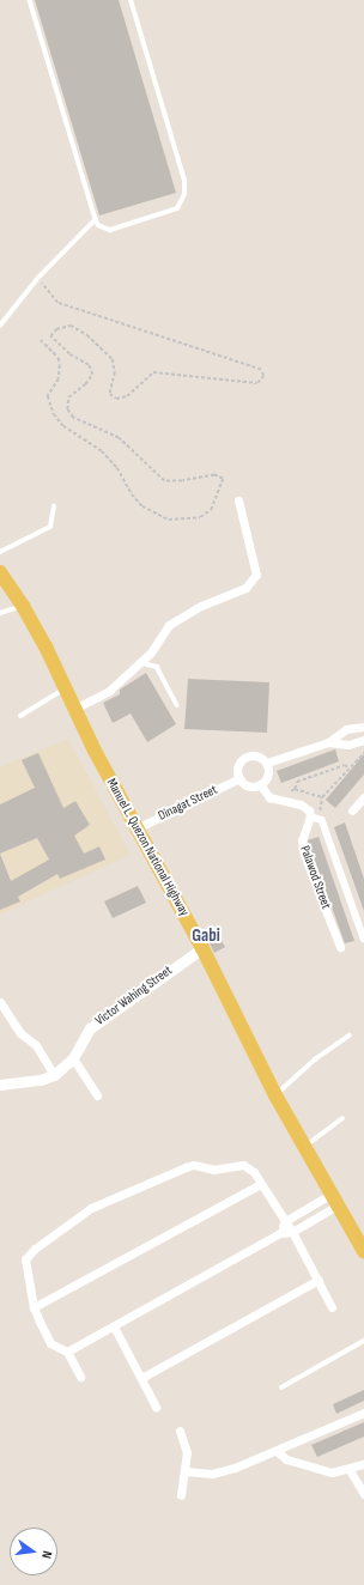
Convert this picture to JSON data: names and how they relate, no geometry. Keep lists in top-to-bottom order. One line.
{"streets":{"main road":["Manuel L. Quezon National Highway"],"street":["Dinagat Street","Palawod Street","Victor Wahing Street"]},"crossings":[["Dinagat Street","Manuel L. Quezon National Highway"],["Manuel L. Quezon National Highway","Victor Wahing Street"]],"districts":["Gabi"],"north":"right"}
